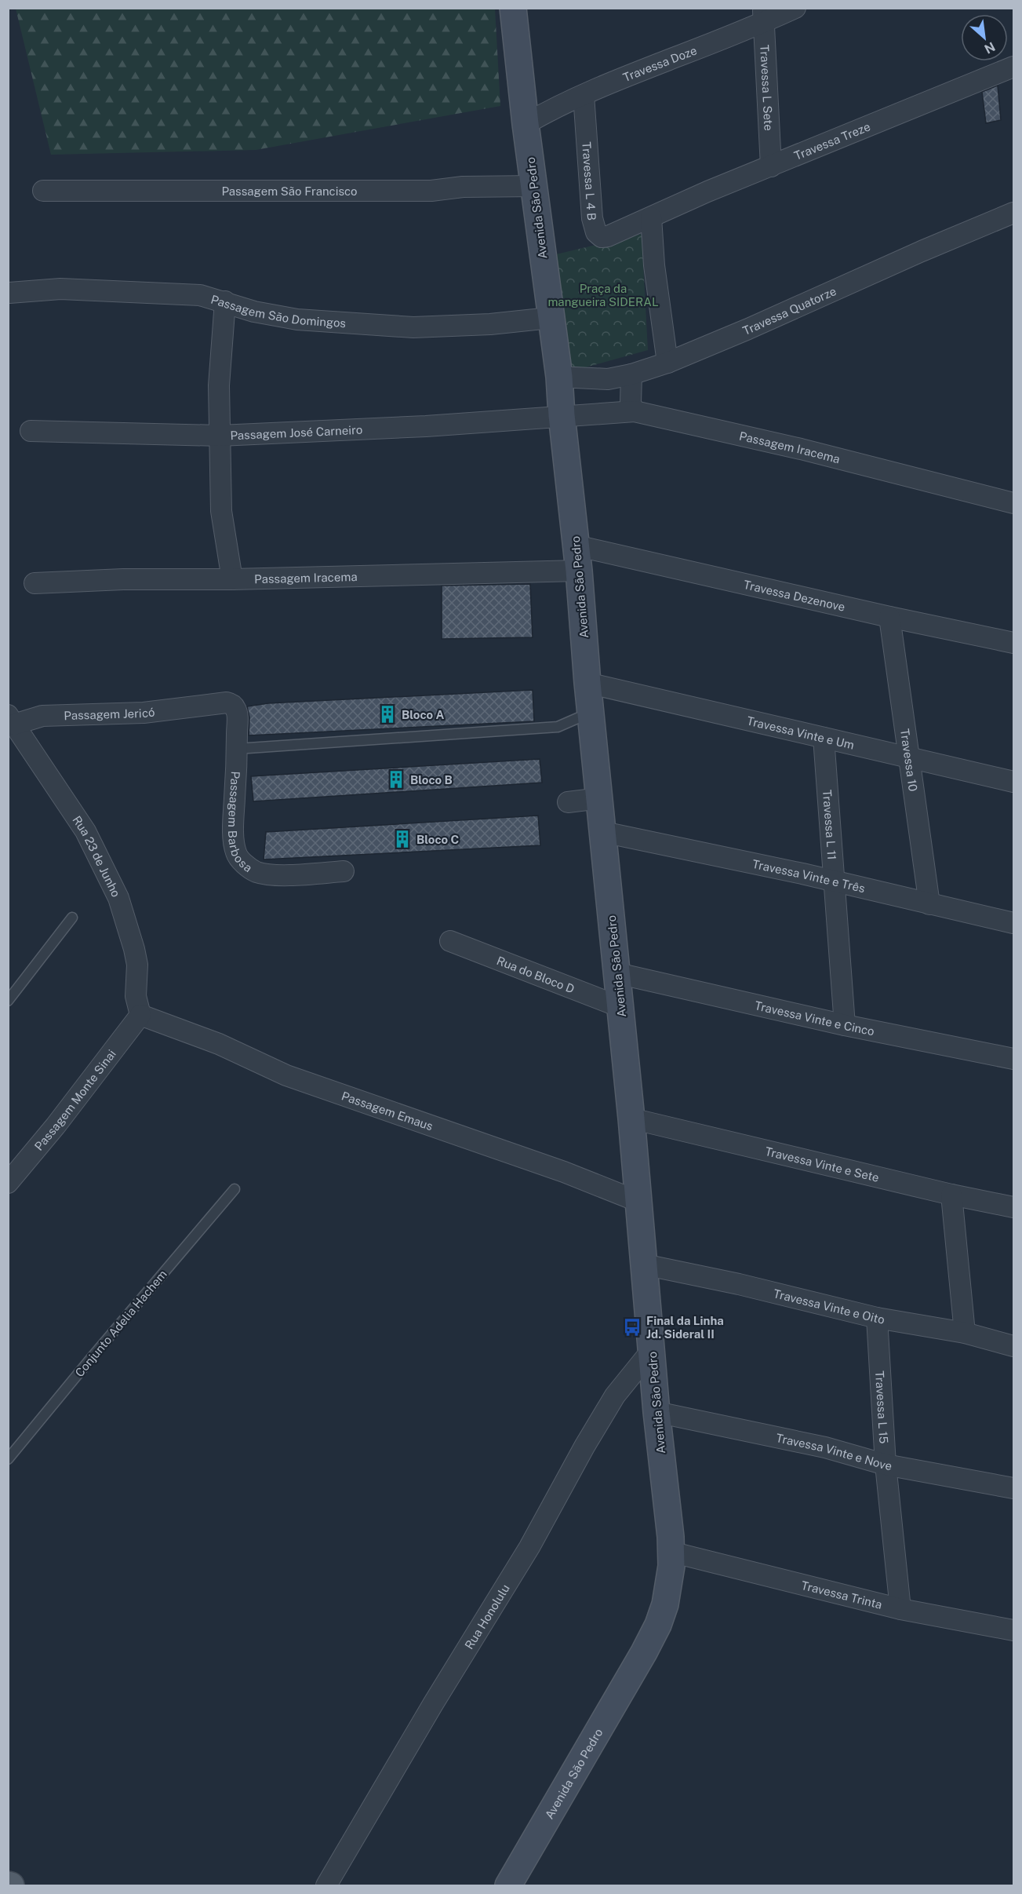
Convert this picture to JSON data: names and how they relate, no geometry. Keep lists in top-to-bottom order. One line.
{"streets":{"main road":["Avenida São Pedro"],"street":["Travessa Doze","Travessa L Sete","Travessa Treze","Travessa L 4 B","Passagem São Francisco","Travessa Quatorze","Passagem São Domingos","Passagem José Carneiro","Passagem Iracema","Travessa Dezenove","Passagem Jericó","Travessa Vinte e Um","Travessa 10","Passagem Barbosa","Travessa L 11","Rua 23 de Junho","Travessa Vinte e Três","Rua do Bloco D","Travessa Vinte e Cinco","Passagem Monte Sinai","Passagem Emaus","Travessa Vinte e Sete","Travessa Vinte e Oito","Travessa L 15","Travessa Vinte e Nove","Travessa Trinta","Rua Honolulu"],"lane":["Conjunto Adelia Hachem"]},"crossings":[["Travessa Doze","Travessa L Sete"],["Travessa Doze","Travessa L 4 B"],["Travessa Doze","Avenida São Pedro"],["Travessa L Sete","Travessa Treze"],["Travessa Treze","Travessa L 4 B"],["Passagem São Francisco","Avenida São Pedro"],["Avenida São Pedro","Travessa Quatorze"],["Avenida São Pedro","Passagem São Domingos"],["Avenida São Pedro","Passagem José Carneiro"],["Avenida São Pedro","Passagem Iracema"],["Avenida São Pedro","Travessa Dezenove"],["Avenida São Pedro","Travessa Vinte e Um"],["Avenida São Pedro","Travessa Vinte e Três"],["Avenida São Pedro","Rua do Bloco D"],["Avenida São Pedro","Travessa Vinte e Cinco"],["Avenida São Pedro","Passagem Emaus"],["Avenida São Pedro","Travessa Vinte e Sete"],["Avenida São Pedro","Travessa Vinte e Oito"],["Avenida São Pedro","Travessa Vinte e Nove"],["Avenida São Pedro","Travessa Trinta"],["Avenida São Pedro","Rua Honolulu"],["Passagem José Carneiro","Passagem Iracema"],["Travessa Dezenove","Travessa 10"],["Passagem Jericó","Passagem Barbosa"],["Passagem Jericó","Rua 23 de Junho"],["Travessa Vinte e Um","Travessa 10"],["Travessa Vinte e Um","Travessa L 11"],["Travessa 10","Travessa Vinte e Três"],["Travessa L 11","Travessa Vinte e Três"],["Travessa L 11","Travessa Vinte e Cinco"],["Rua 23 de Junho","Passagem Monte Sinai"],["Rua 23 de Junho","Passagem Emaus"],["Passagem Monte Sinai","Passagem Emaus"],["Travessa Vinte e Oito","Travessa L 15"],["Travessa L 15","Travessa Vinte e Nove"],["Travessa L 15","Travessa Trinta"]],"parks":["Praça da mangueira SIDERAL"],"places":{"building":["Bloco A","Bloco B","Bloco C"],"bus stop":["Final da Linha Jd. Sideral II"]},"north":"bottom right"}
